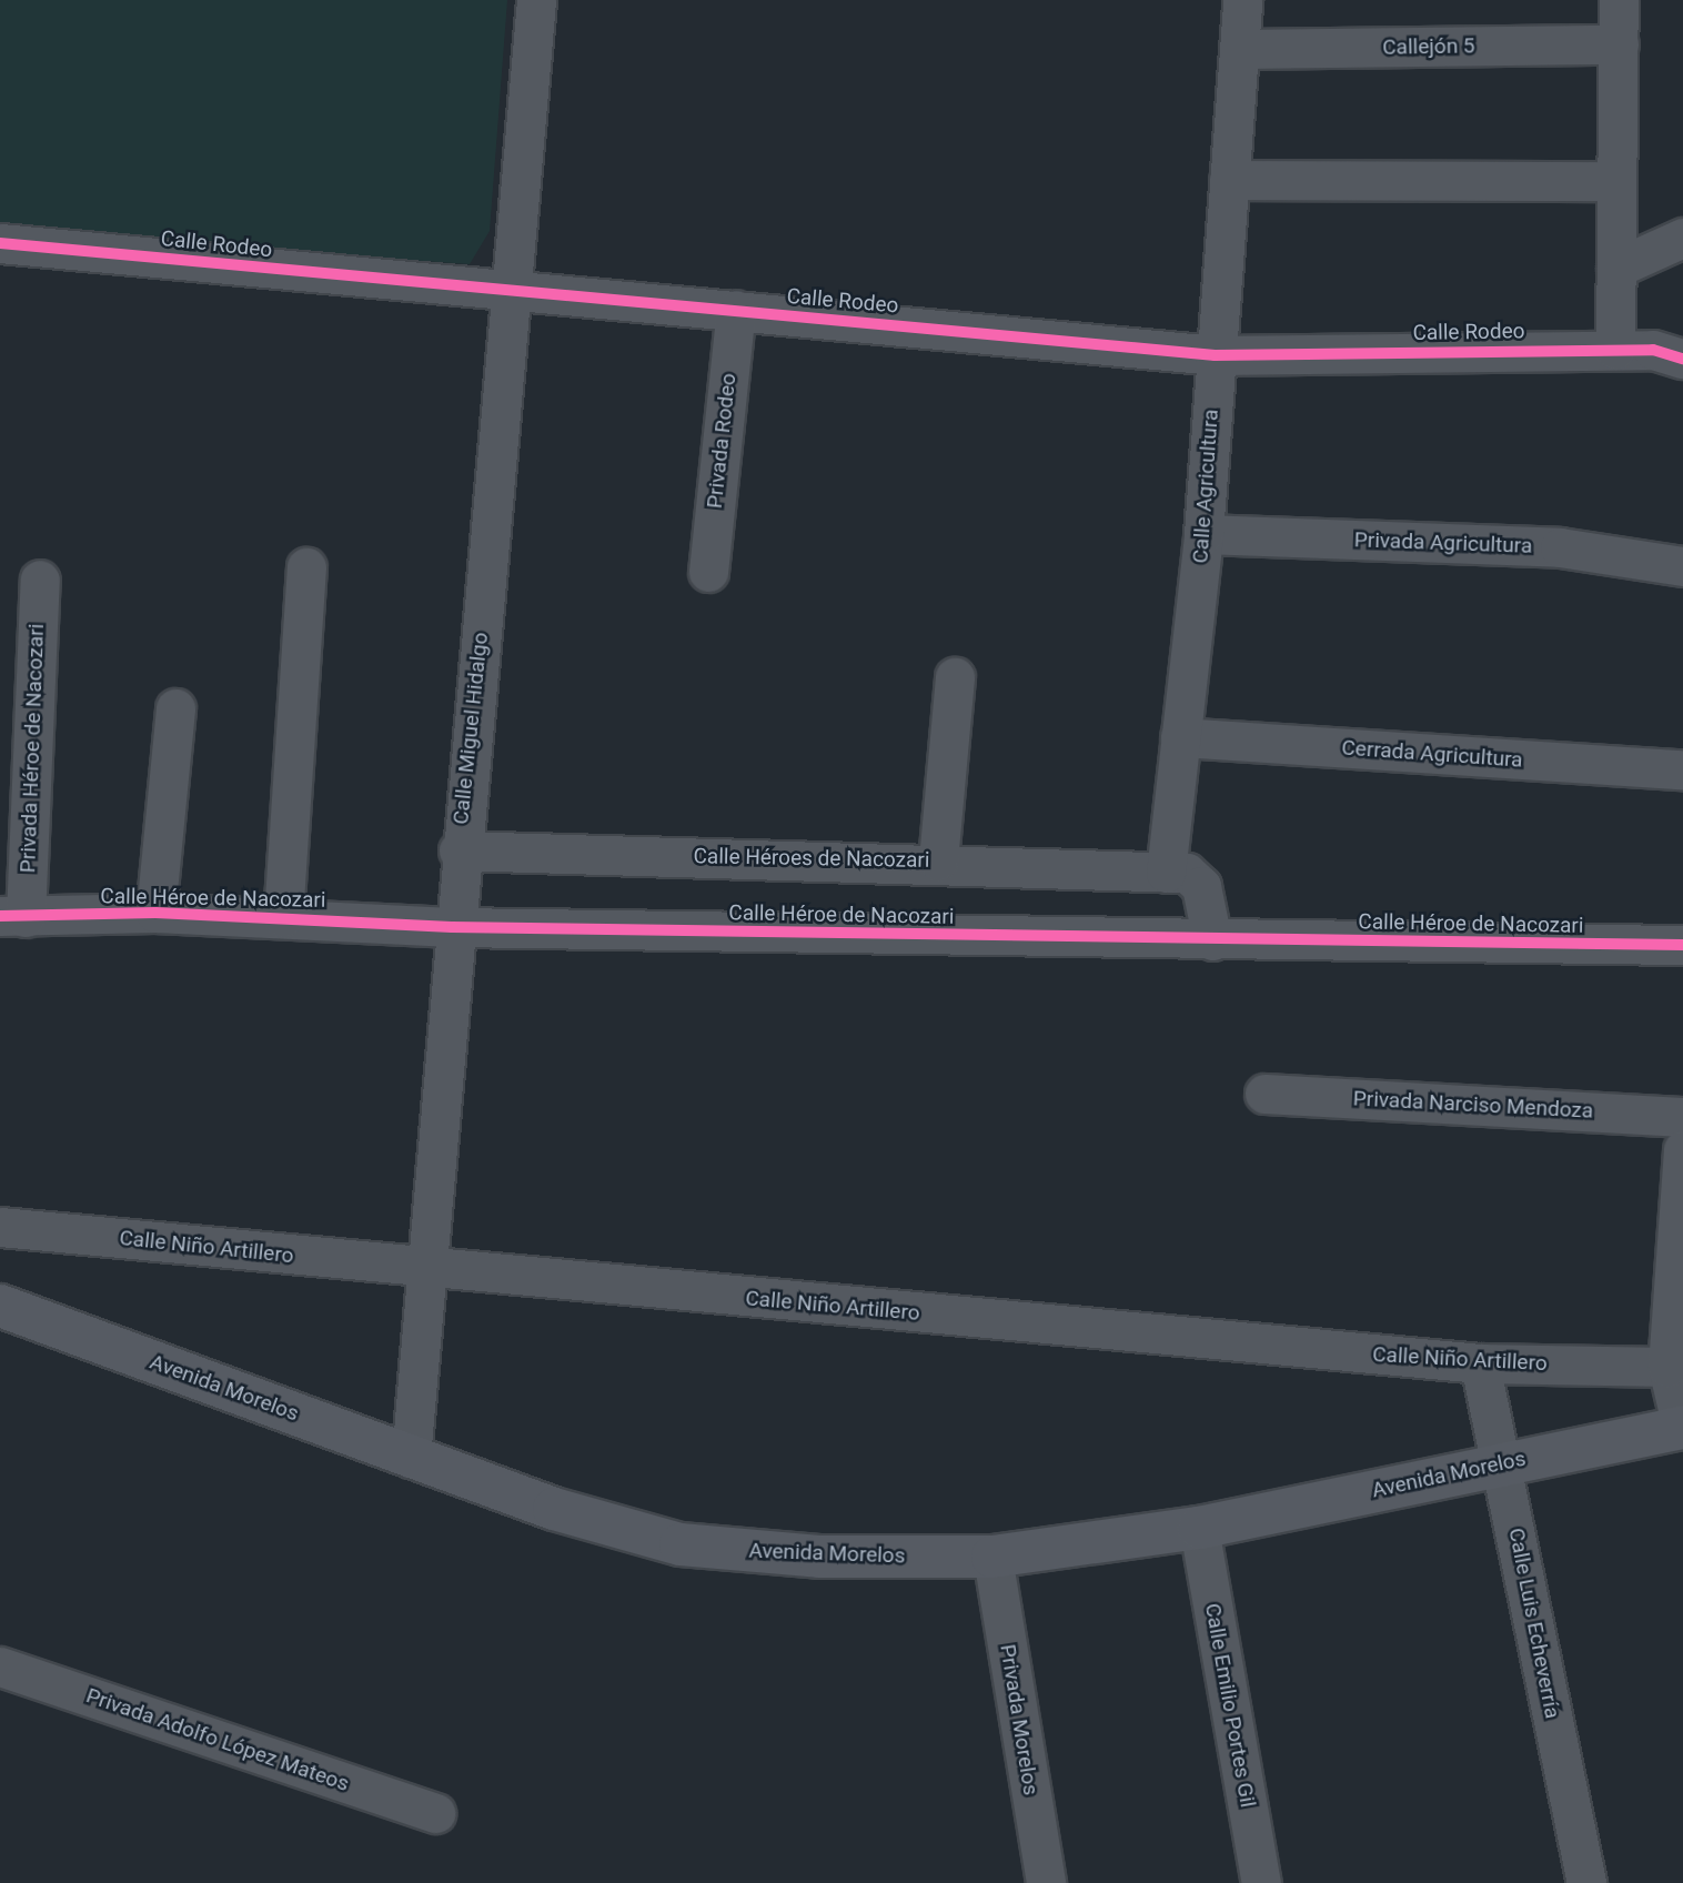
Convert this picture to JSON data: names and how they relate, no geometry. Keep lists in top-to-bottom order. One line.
{"streets":{"main road":["Avenida Morelos"],"street":["Callejón 5","Calle Rodeo","Privada Rodeo","Calle Agricultura","Privada Agricultura","Calle Miguel Hidalgo","Privada Héroe de Nacozari","Cerrada Agricultura","Calle Héroes de Nacozari","Calle Héroe de Nacozari","Privada Narciso Mendoza","Calle Niño Artillero","Calle Luis Echeverría","Calle Emilio Portes Gil","Privada Morelos","Privada Adolfo López Mateos"]},"crossings":[["Callejón 5","Calle Agricultura"],["Calle Rodeo","Privada Rodeo"],["Calle Rodeo","Calle Agricultura"],["Calle Rodeo","Calle Miguel Hidalgo"],["Calle Agricultura","Privada Agricultura"],["Calle Agricultura","Cerrada Agricultura"],["Calle Agricultura","Calle Héroes de Nacozari"],["Calle Miguel Hidalgo","Calle Héroes de Nacozari"],["Calle Miguel Hidalgo","Calle Héroe de Nacozari"],["Calle Miguel Hidalgo","Calle Niño Artillero"],["Calle Miguel Hidalgo","Avenida Morelos"],["Privada Héroe de Nacozari","Calle Héroe de Nacozari"],["Calle Niño Artillero","Calle Luis Echeverría"],["Avenida Morelos","Calle Luis Echeverría"],["Avenida Morelos","Calle Emilio Portes Gil"],["Avenida Morelos","Privada Morelos"]]}
